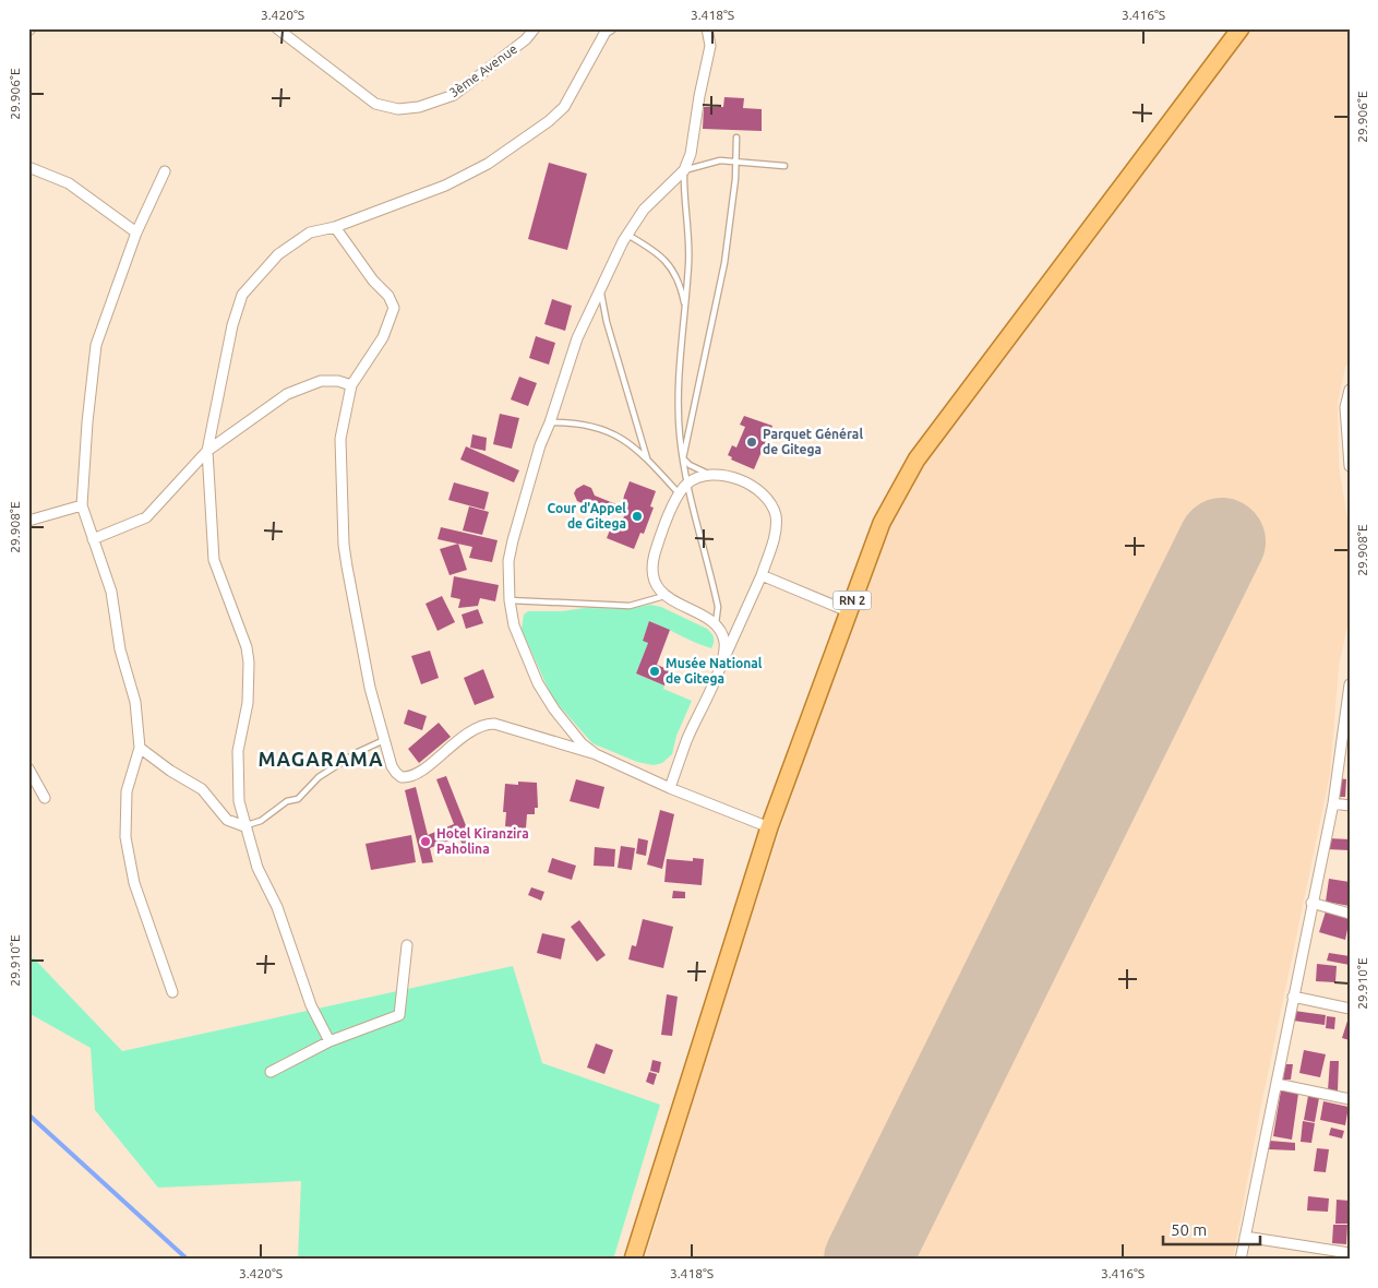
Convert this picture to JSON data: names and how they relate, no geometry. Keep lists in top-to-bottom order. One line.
{"streets":{"main road":["RN 2"],"street":["3ème Avenue"]},"districts":["MAGARAMA"],"places":["Parquet Général de Gitega","Cour d'Appel de Gitega","Musée National de Gitega","Hotel Kiranzira Paholina"],"scale_bar":"50 m","coordinates":["3.420°S","3.418°S","3.416°S","29.906°E","29.908°E","29.910°E"]}
